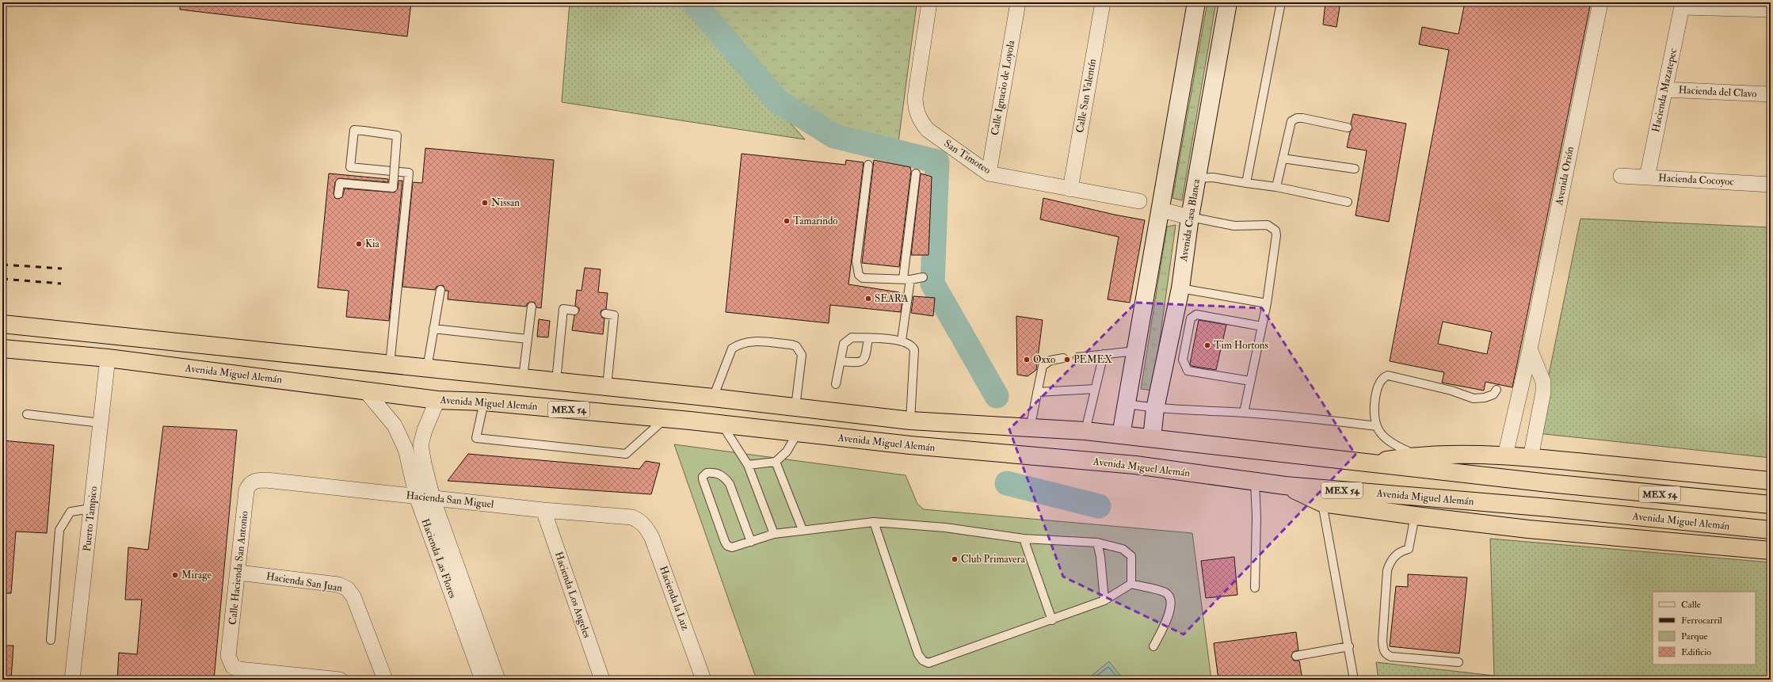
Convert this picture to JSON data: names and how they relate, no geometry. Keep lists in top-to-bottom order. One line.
{"streets":{"highway":["Avenida Miguel Alemán","MEX 54"],"street":["Calle Ignacio de Loyola","Hacienda Mazatepec","Hacienda del Clavo","Calle San Valentín","San Timoteo","Avenida Orión","Hacienda Cocoyoc","Avenida Casa Blanca","Hacienda San Miguel","Puerto Tampico","Hacienda Las Flores","Calle Hacienda San Antonio","Hacienda San Juan","Hacienda Los Angeles","Hacienda la Luz"]},"crossings":[["Calle Ignacio de Loyola","San Timoteo"],["Hacienda Mazatepec","Hacienda del Clavo"],["Hacienda Mazatepec","Hacienda Cocoyoc"],["Calle San Valentín","San Timoteo"],["Avenida Casa Blanca","MEX 54"],["Avenida Miguel Alemán","Puerto Tampico"],["Avenida Miguel Alemán","Hacienda Las Flores"],["Hacienda San Miguel","Hacienda Las Flores"],["Hacienda San Miguel","Calle Hacienda San Antonio"],["Hacienda San Miguel","Hacienda Los Angeles"],["Hacienda San Miguel","Hacienda la Luz"],["Calle Hacienda San Antonio","Hacienda San Juan"]],"places":["Nissan","Tamarindo","Kia","SEARA","Tim Hortons","Oxxo","PEMEX","Club Primavera","Mirage"],"legend":["Calle","Ferrocarril","Parque","Edificio"]}
